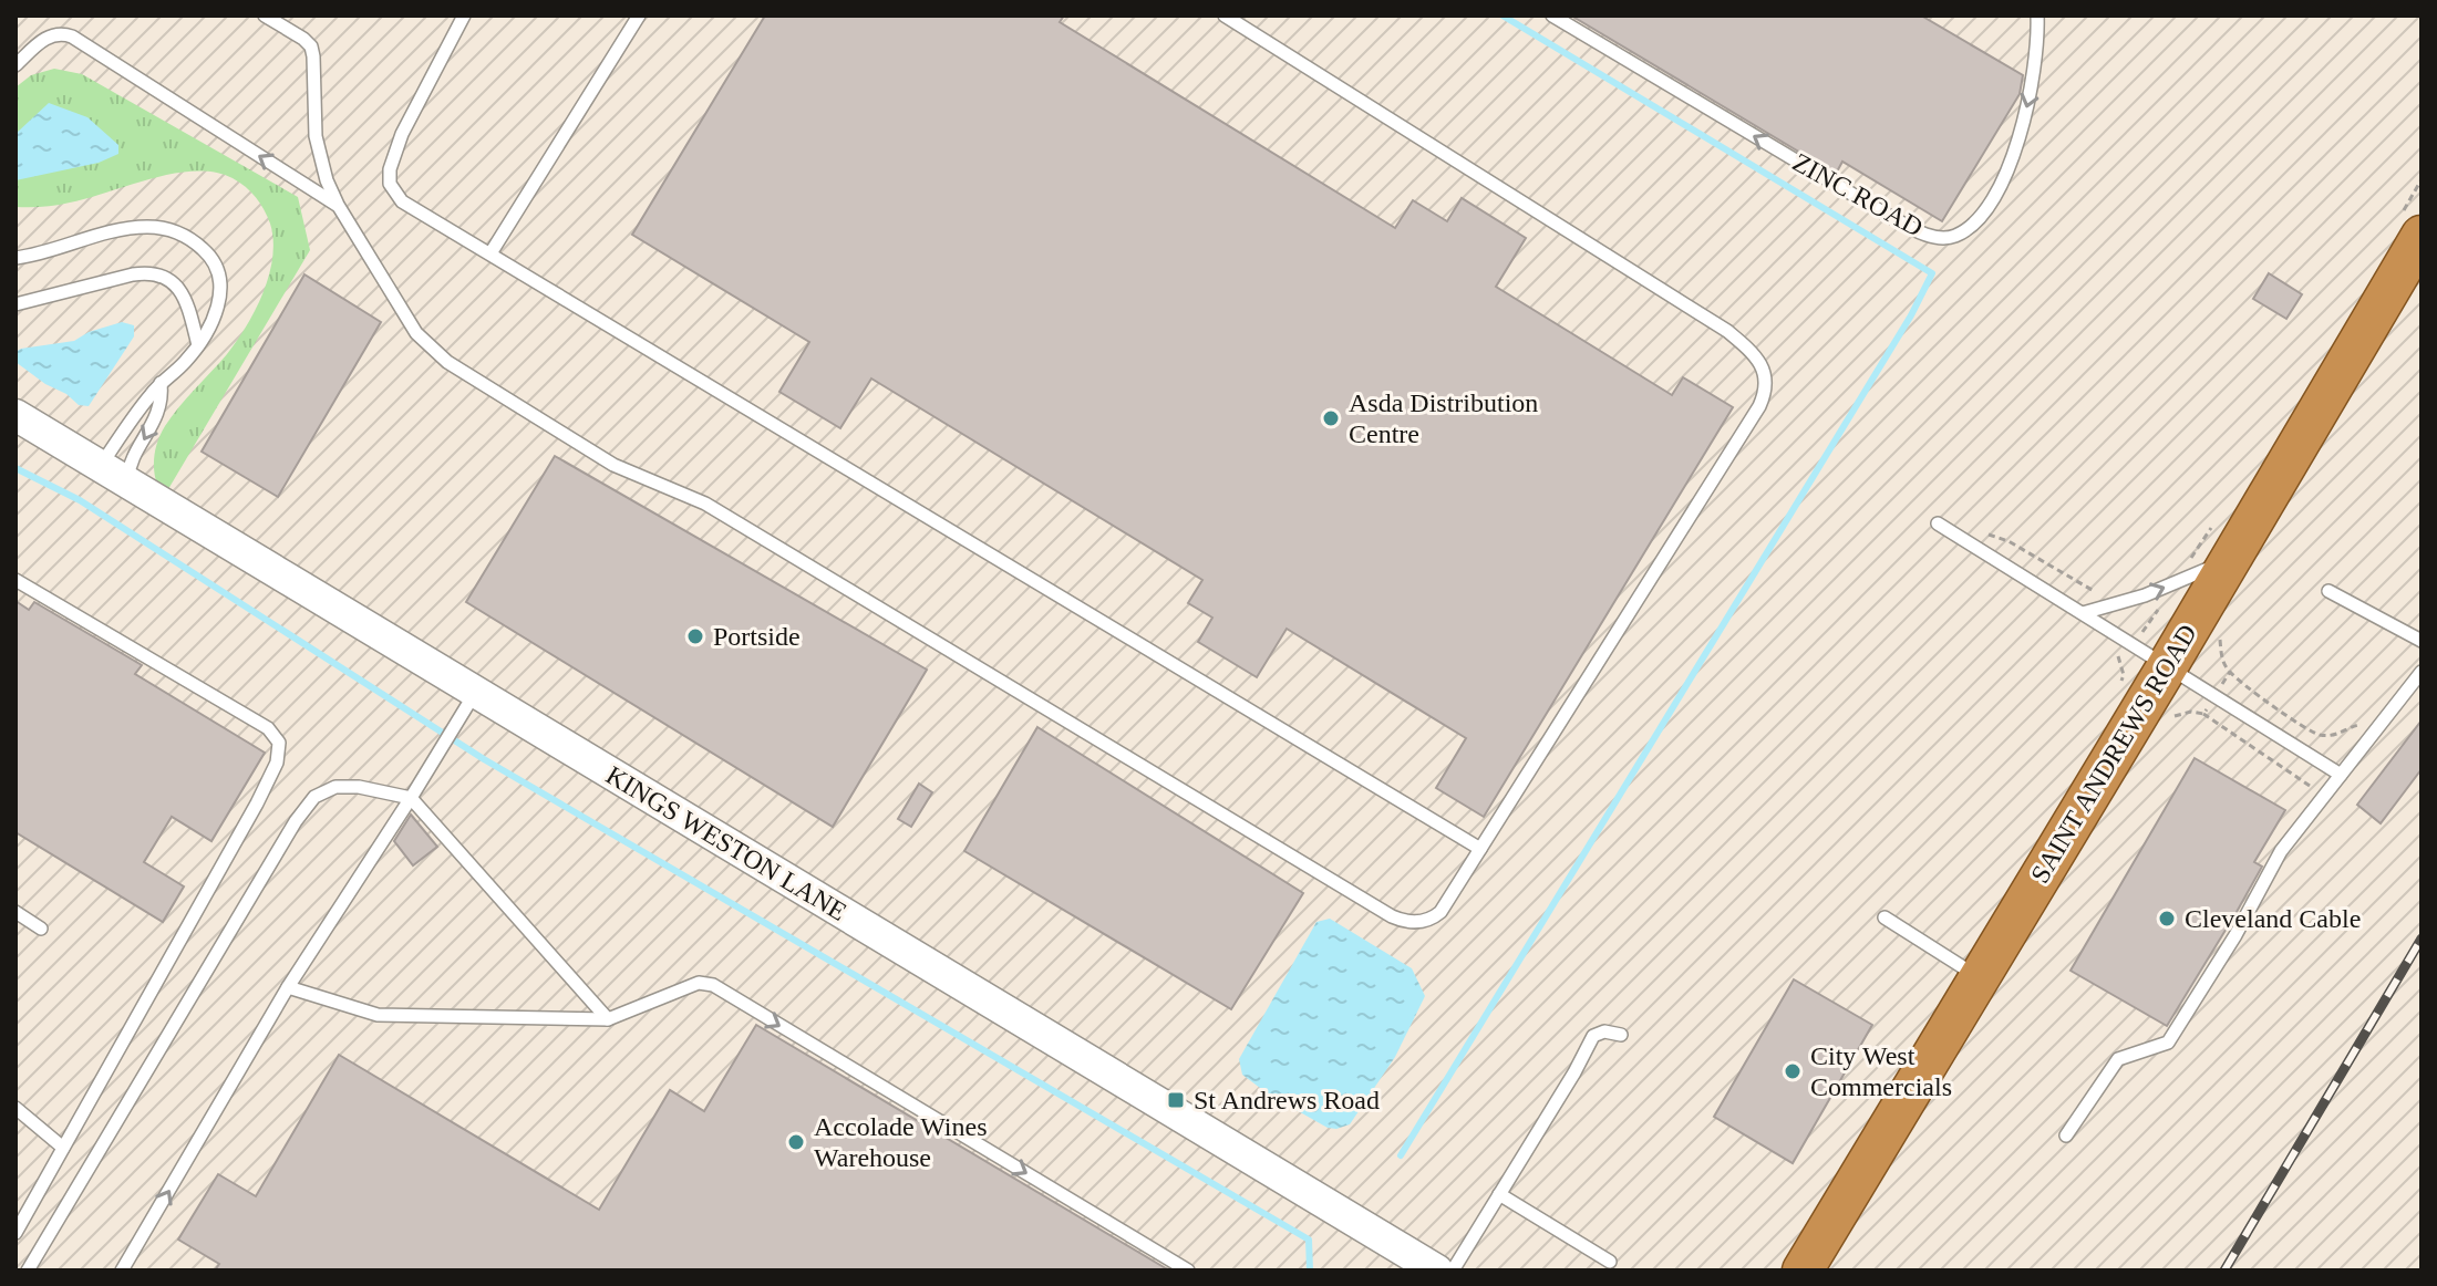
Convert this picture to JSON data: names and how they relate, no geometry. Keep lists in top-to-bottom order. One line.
{"streets":{"highway":["SAINT ANDREWS ROAD"],"street":["KINGS WESTON LANE"],"lane":["ZINC ROAD"]},"places":{"other":["Asda Distribution Centre","Portside","Cleveland Cable","City West Commercials","Accolade Wines Warehouse"],"transit":["St Andrews Road"]}}
